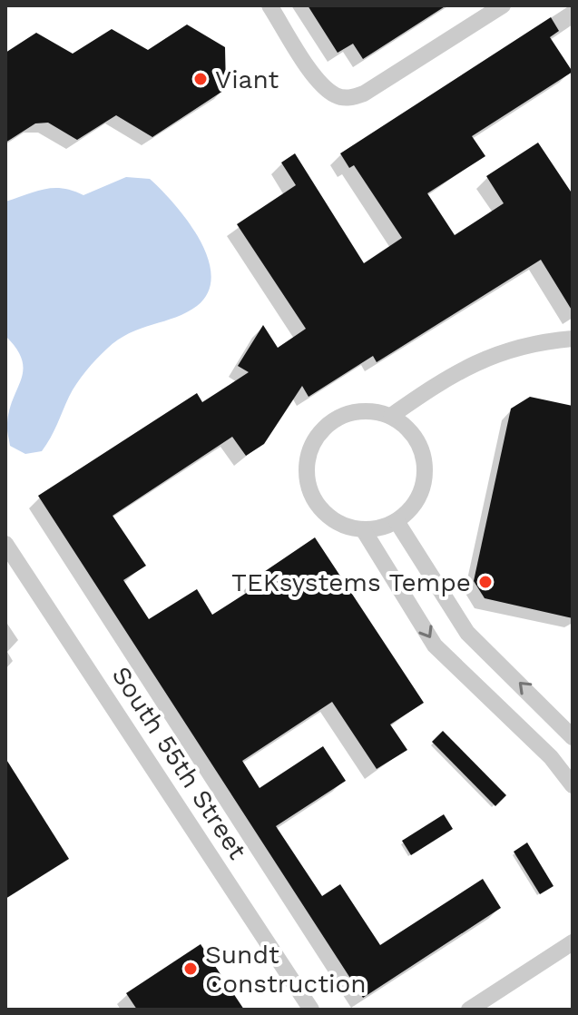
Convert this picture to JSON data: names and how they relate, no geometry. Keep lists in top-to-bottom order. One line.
{"streets":{"street":["South 55th Street"]},"places":["Viant","TEKsystems Tempe","Sundt Construction"]}
